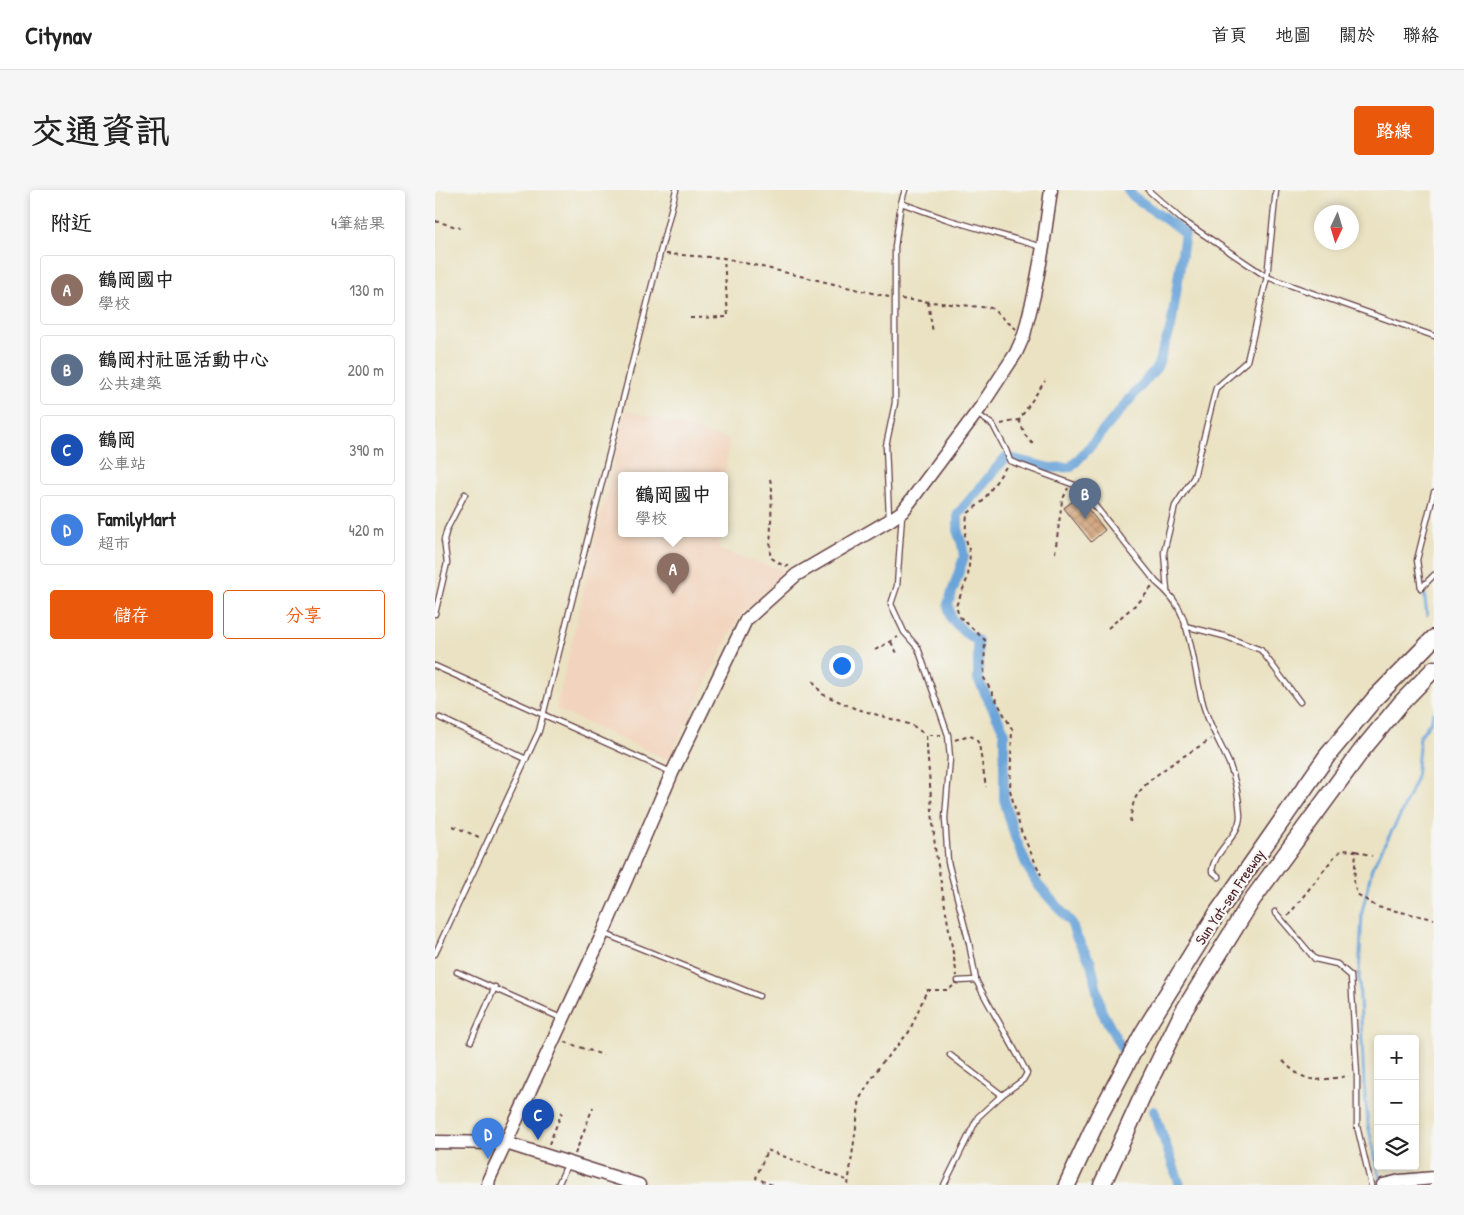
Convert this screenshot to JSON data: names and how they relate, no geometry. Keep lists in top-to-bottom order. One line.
{"streets":{"highway":["Sun Yat-sen Freeway"]},"north":"bottom","page":{"header":"Citynav","nav":["首頁","地圖","關於","聯絡"],"buttons":["路線",["儲存","分享"]],"title":"交通資訊","heading":["附近","4筆結果"],"list":[{"mark":"A","name":"鶴岡國中","note":"學校","value":"130 m"},{"mark":"B","name":"鶴岡村社區活動中心","note":"公共建築","value":"200 m"},{"mark":"C","name":"鶴岡","note":"公車站","value":"390 m"},{"mark":"D","name":"FamilyMart","note":"超市","value":"420 m"}],"popup":["鶴岡國中","學校"],"pins":["B","A","C","D"],"map_buttons":["+","−"]}}
